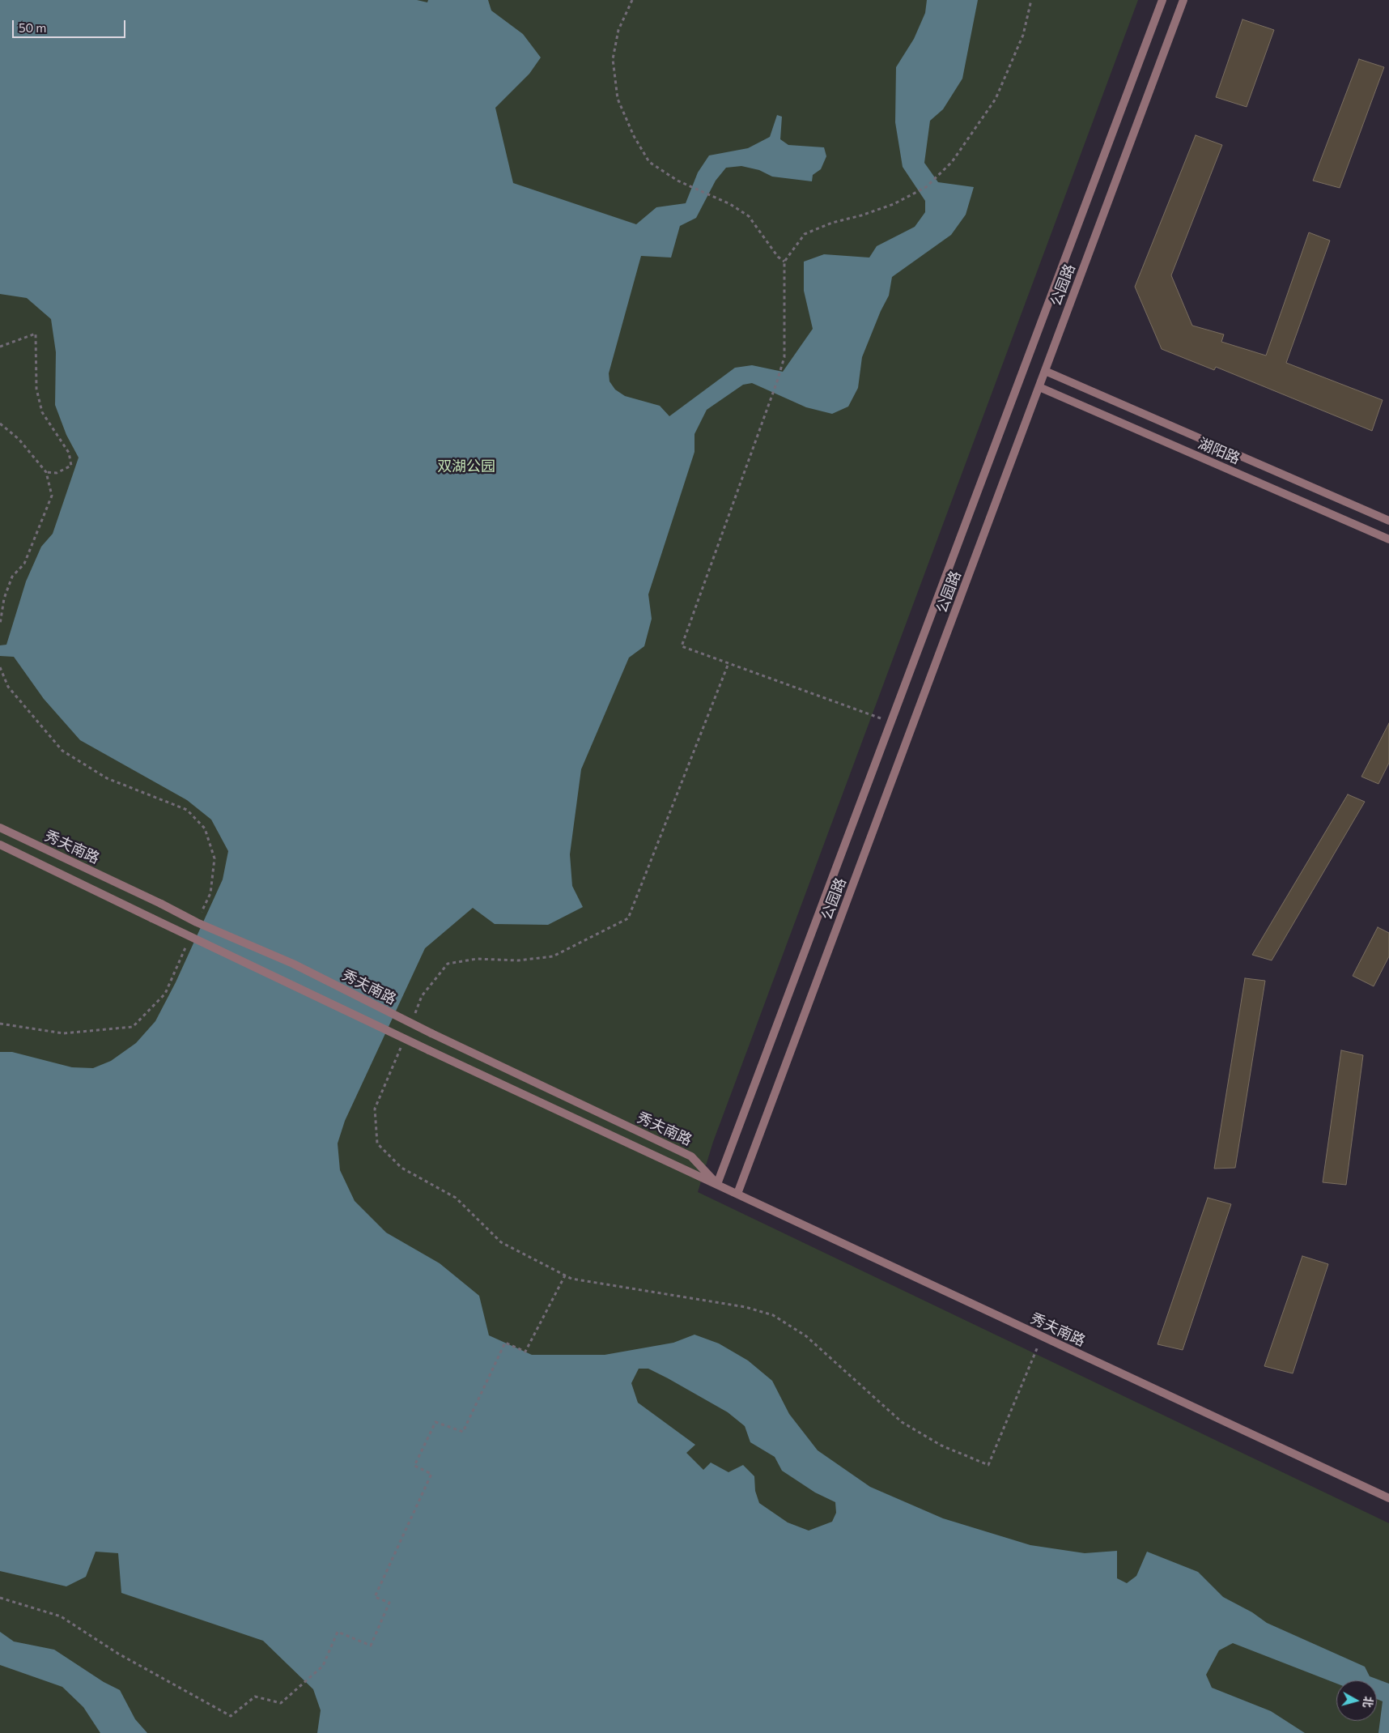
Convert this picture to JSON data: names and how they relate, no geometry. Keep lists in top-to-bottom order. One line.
{"streets":{"street":["公园路","湖阳路","秀夫南路"]},"crossings":[["公园路","湖阳路"],["公园路","秀夫南路"]],"parks":["双湖公园"],"scale_bar":"50 m","north":"right"}
